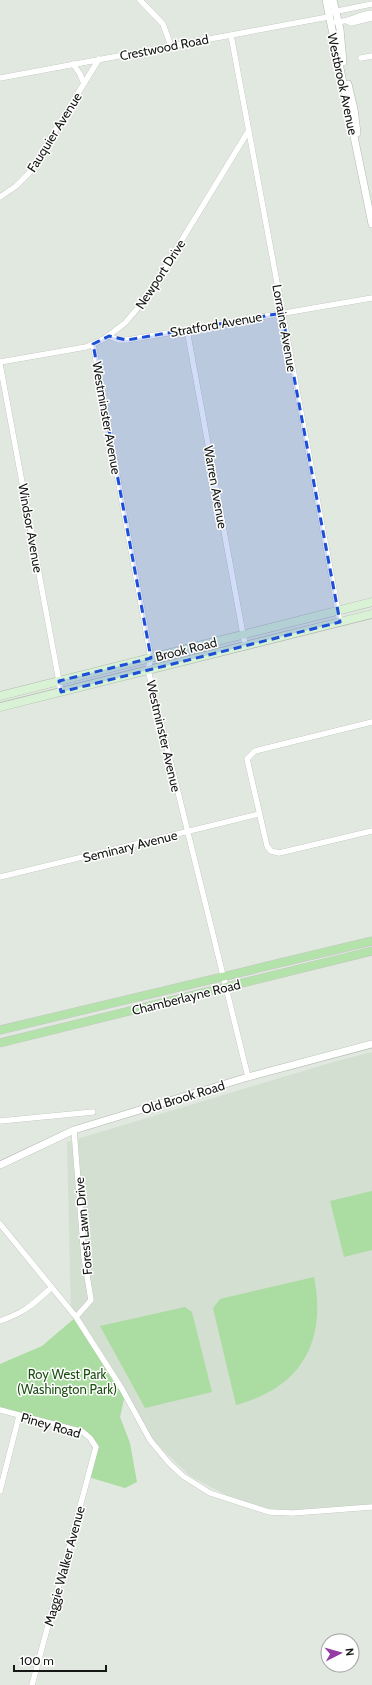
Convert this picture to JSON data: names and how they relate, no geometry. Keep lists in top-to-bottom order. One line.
{"streets":{"main road":["Brook Road","Chamberlayne Road"],"street":["Crestwood Road","Westbrook Avenue","Fauquier Avenue","Newport Drive","Stratford Avenue","Lorraine Avenue","Westminster Avenue","Warren Avenue","Windsor Avenue","Seminary Avenue","Old Brook Road","Forest Lawn Drive","Piney Road","Maggie Walker Avenue"]},"crossings":[["Crestwood Road","Westbrook Avenue"],["Crestwood Road","Fauquier Avenue"],["Crestwood Road","Lorraine Avenue"],["Newport Drive","Stratford Avenue"],["Newport Drive","Lorraine Avenue"],["Newport Drive","Westminster Avenue"],["Newport Drive","Windsor Avenue"],["Stratford Avenue","Lorraine Avenue"],["Stratford Avenue","Warren Avenue"],["Lorraine Avenue","Brook Road"],["Westminster Avenue","Brook Road"],["Westminster Avenue","Seminary Avenue"],["Westminster Avenue","Chamberlayne Road"],["Westminster Avenue","Old Brook Road"],["Warren Avenue","Brook Road"],["Windsor Avenue","Brook Road"],["Old Brook Road","Forest Lawn Drive"],["Piney Road","Maggie Walker Avenue"]],"parks":["Roy West Park (Washington Park)"],"scale_bar":"100 m","north":"right"}
